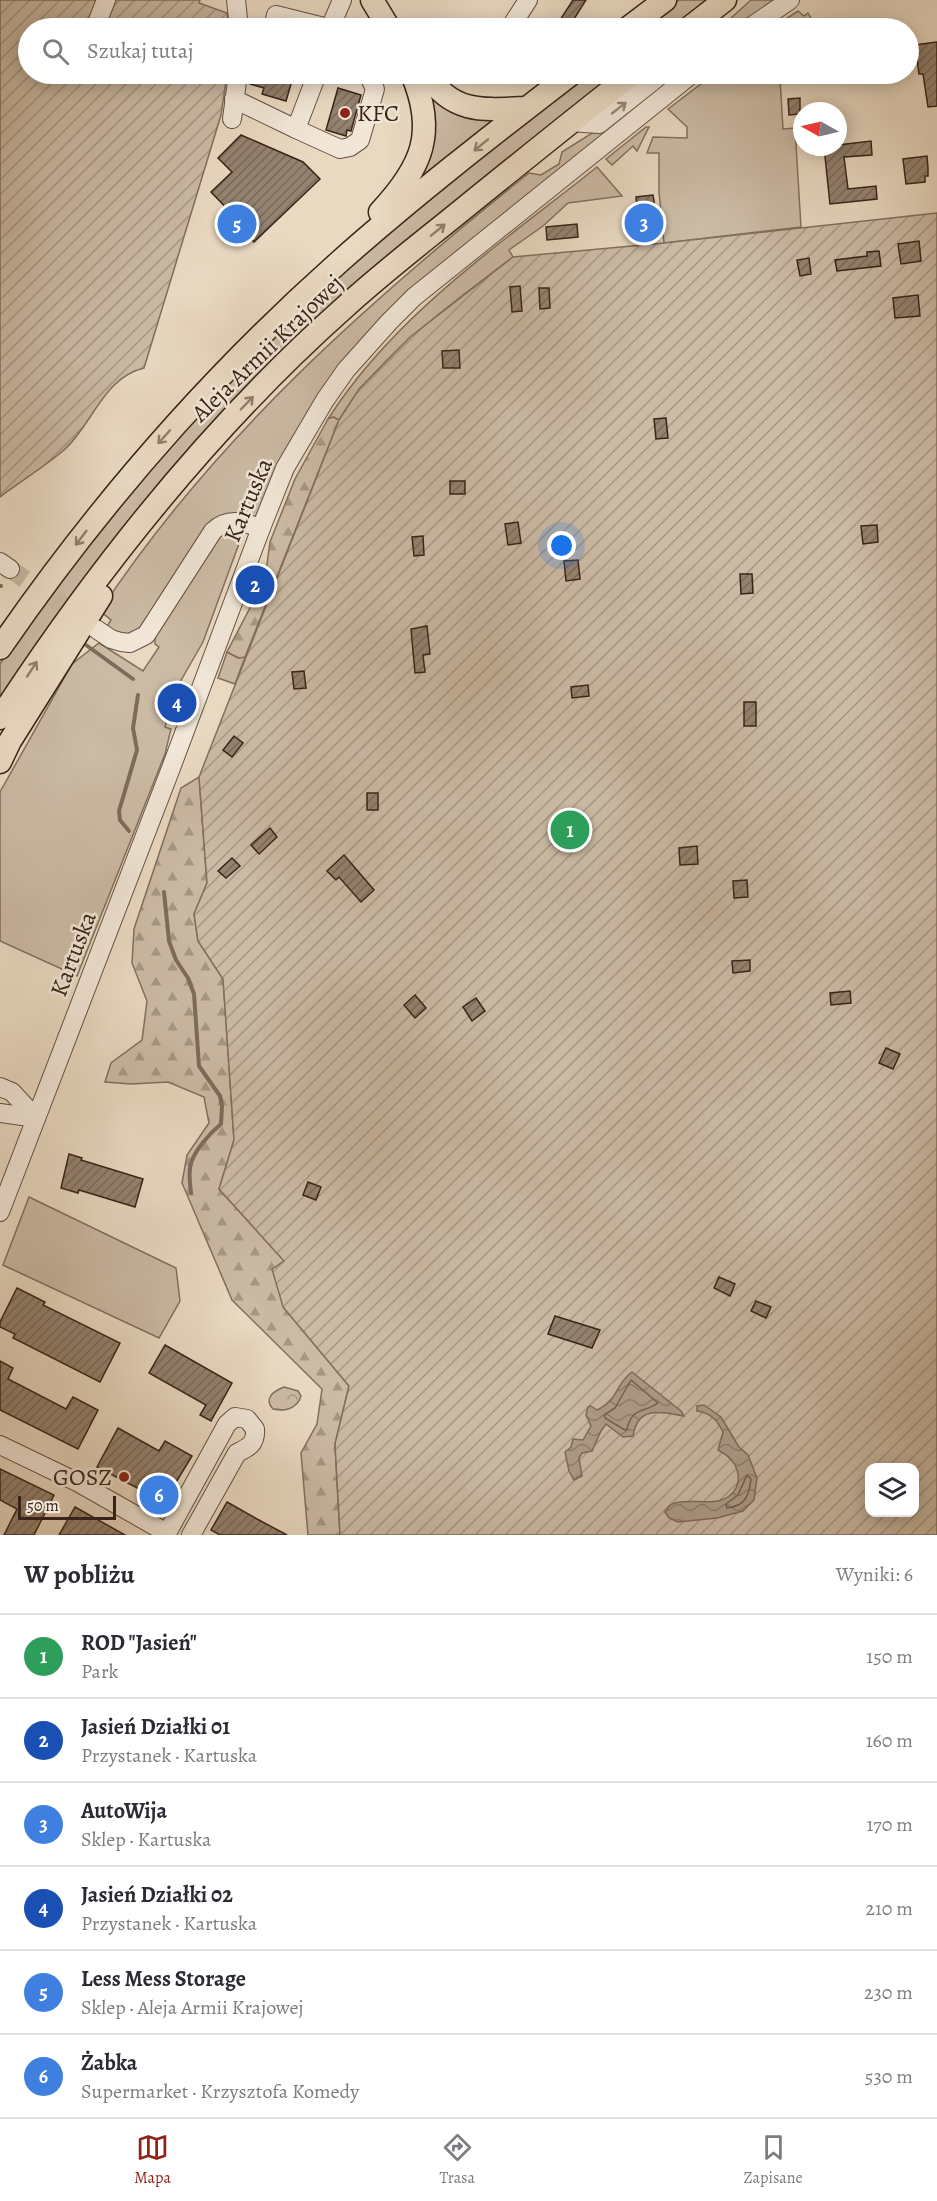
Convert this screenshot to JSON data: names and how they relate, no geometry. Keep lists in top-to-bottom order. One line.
{"streets":{"main road":["Aleja Armii Krajowej"],"street":["Kartuska"]},"places":["KFC","GOSZ"],"scale_bar":"50 m","north":"left","page":{"search":"Szukaj tutaj","pins":["3","5","2","4","1","6"],"scale":"50 m","heading":["W pobliżu","Wyniki: 6"],"list":[{"mark":"1","name":"ROD \"Jasień\"","note":"Park","value":"150 m"},{"mark":"2","name":"Jasień Działki 01","note":"Przystanek · Kartuska","value":"160 m"},{"mark":"3","name":"AutoWija","note":"Sklep · Kartuska","value":"170 m"},{"mark":"4","name":"Jasień Działki 02","note":"Przystanek · Kartuska","value":"210 m"},{"mark":"5","name":"Less Mess Storage","note":"Sklep · Aleja Armii Krajowej","value":"230 m"},{"mark":"6","name":"Żabka","note":"Supermarket · Krzysztofa Komedy","value":"530 m"}],"nav":["Mapa","Trasa","Zapisane"]}}
